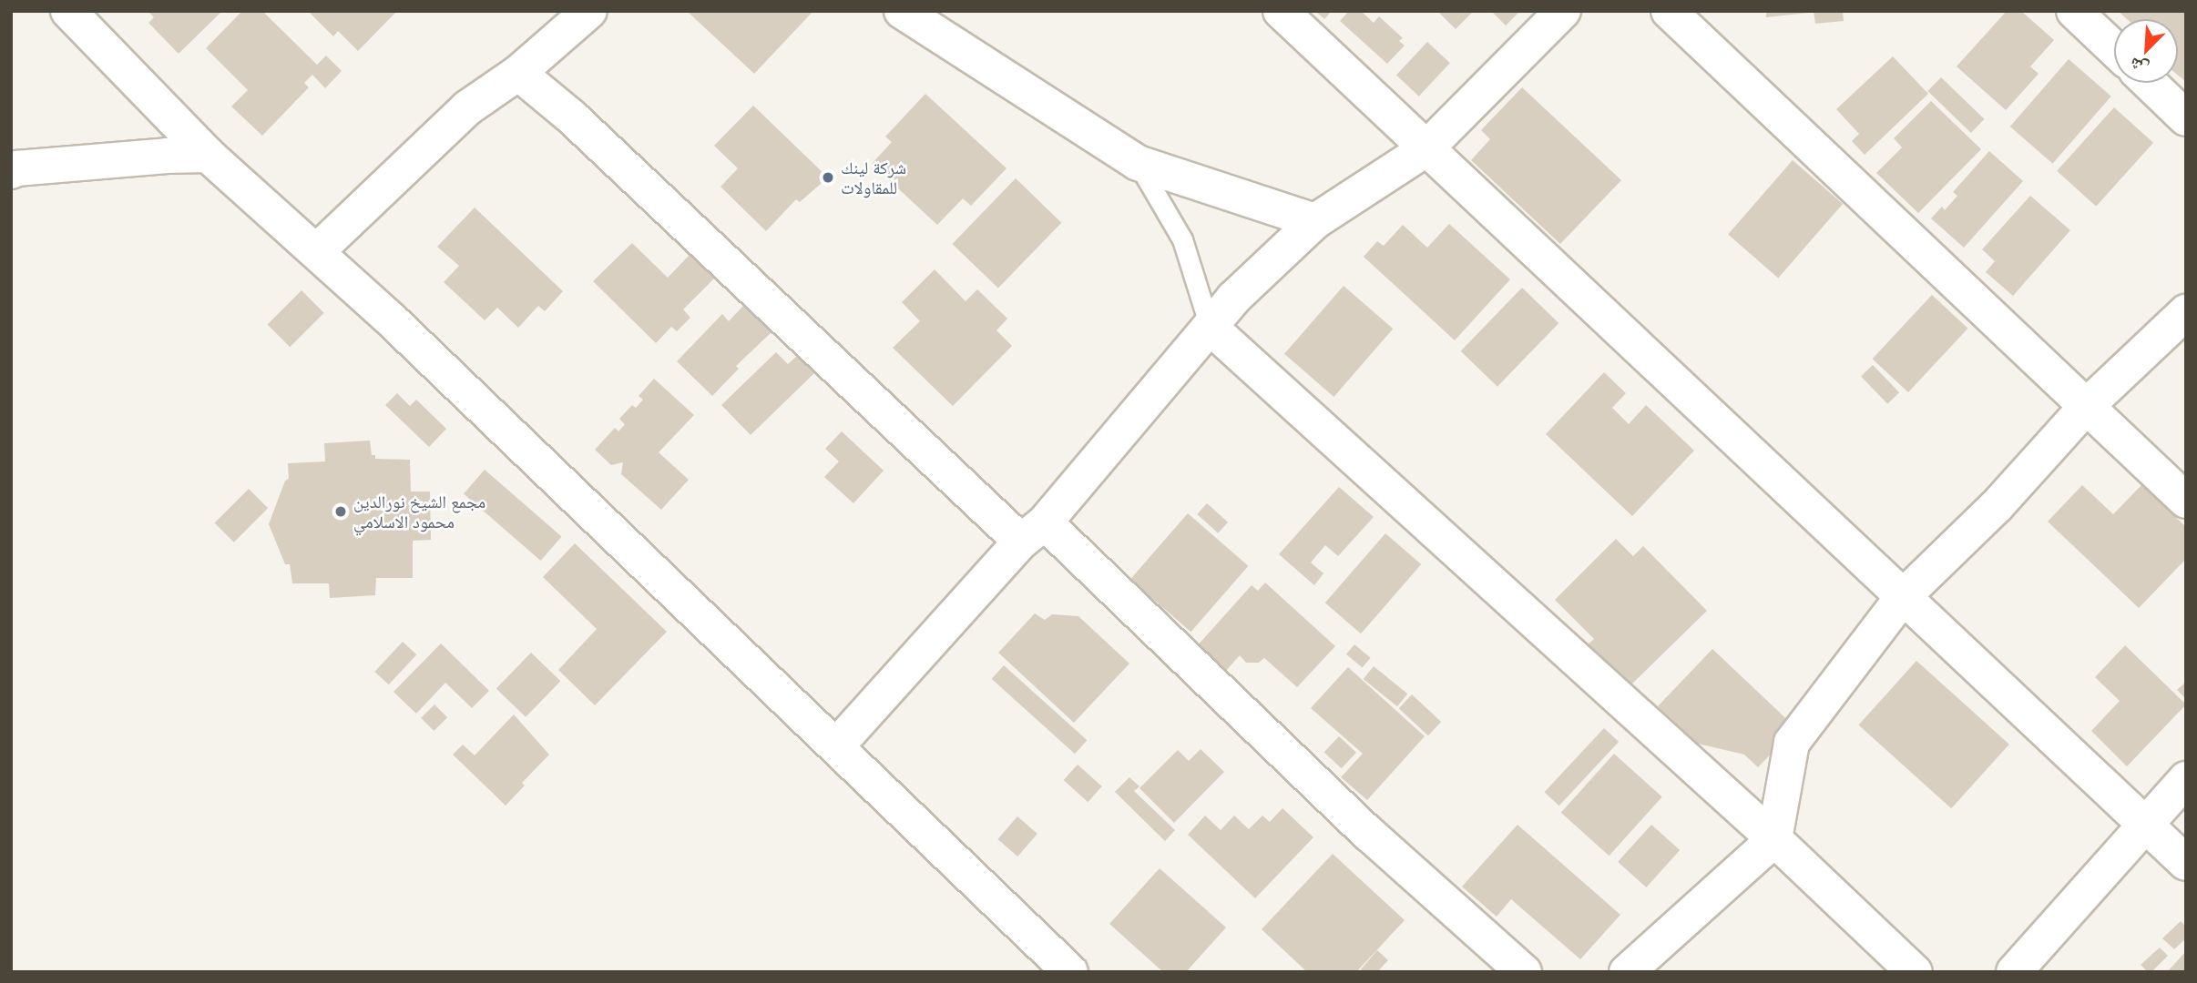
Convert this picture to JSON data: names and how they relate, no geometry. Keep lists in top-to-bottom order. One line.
{"places":["شركة لينك للمقاولات","مجمع الشيخ نورالدين محمود الاسلامي"],"north":"bottom left"}
